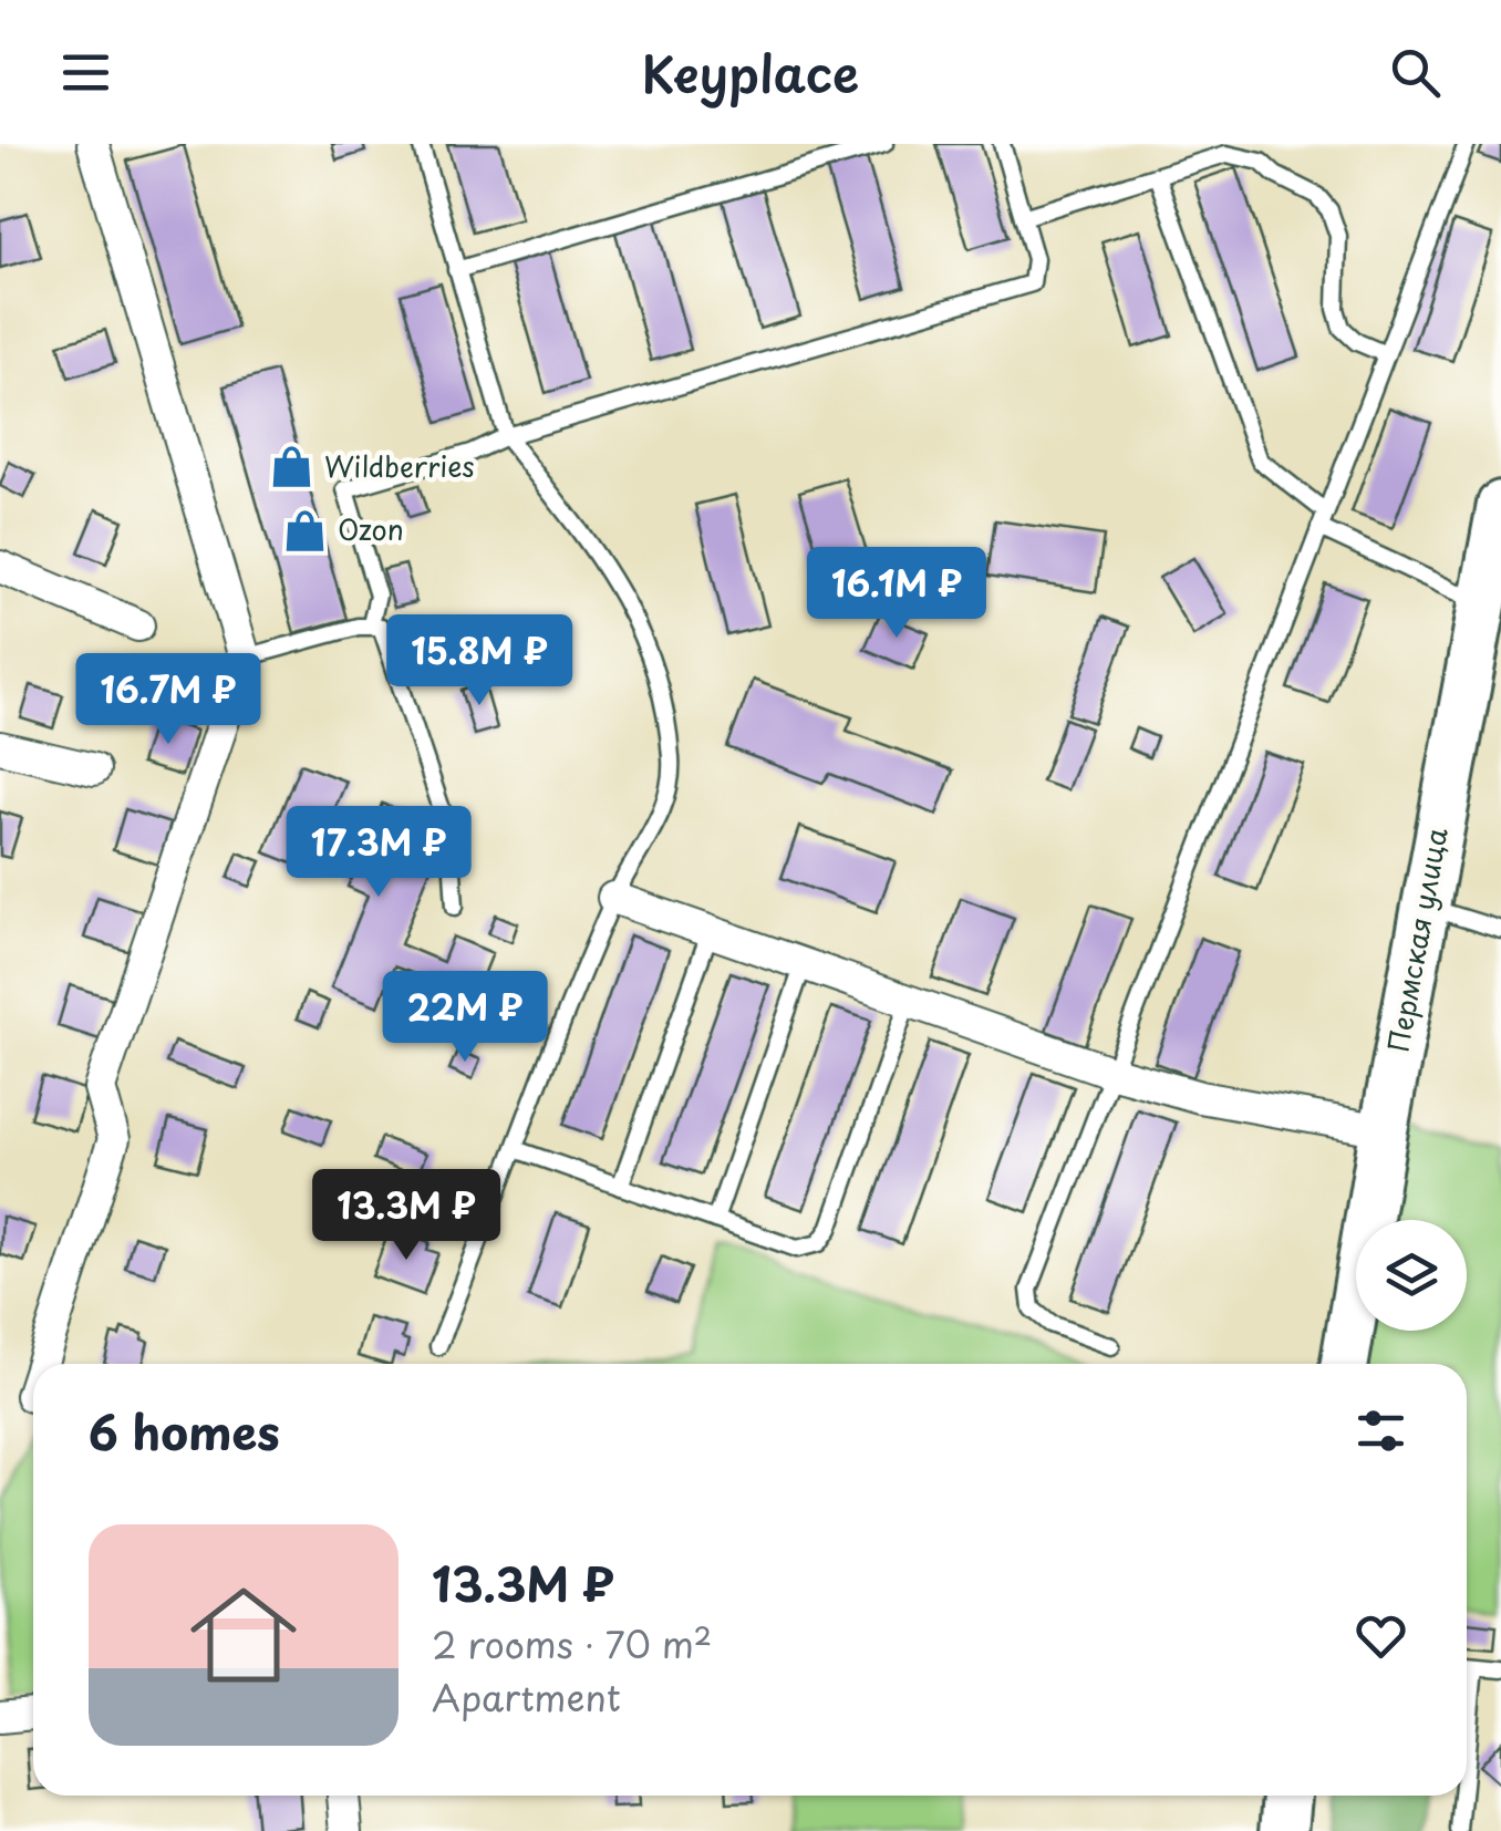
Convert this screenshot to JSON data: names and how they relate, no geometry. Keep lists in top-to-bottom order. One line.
{"streets":{"main road":["Пермская улица"]},"places":{"shop":["Wildberries","Ozon"]},"page":{"header":"Keyplace","price":["16.1M ₽","15.8M ₽","16.7M ₽","17.3M ₽","22M ₽","13.3M ₽"],"heading":"6 homes","list":[{"name":"13.3M ₽","note":"2 rooms · 70 m² · Apartment"}]}}
